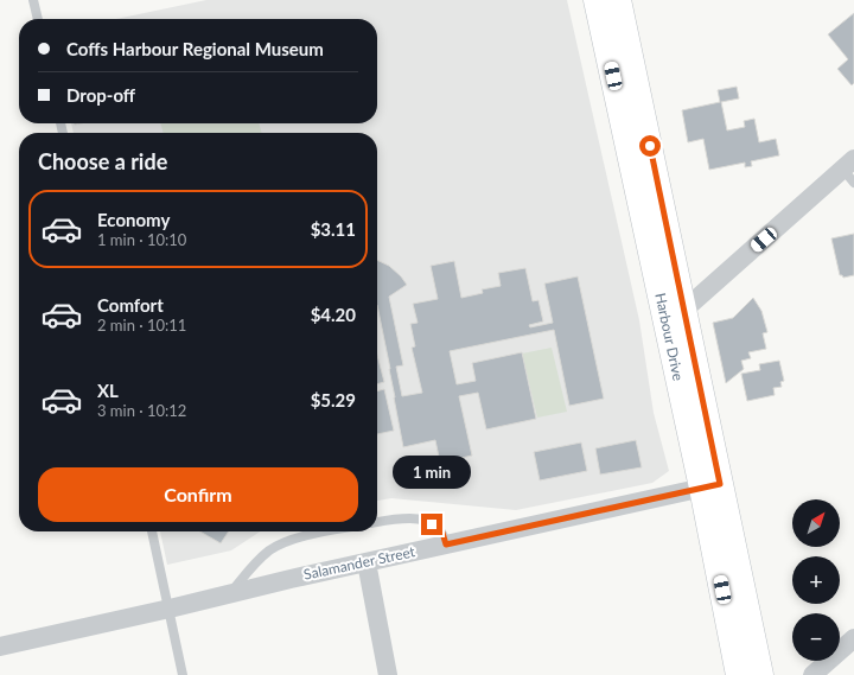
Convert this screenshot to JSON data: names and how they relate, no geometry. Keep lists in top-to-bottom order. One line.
{"streets":{"street":["Harbour Drive","Salamander Street"]},"crossings":[["Harbour Drive","Salamander Street"]],"north":"top right","page":{"banner":["Coffs Harbour Regional Museum","Drop-off"],"heading":"Choose a ride","list":[{"name":"Economy","note":"1 min · 10:10","value":"$3.11"},{"name":"Comfort","note":"2 min · 10:11","value":"$4.20"},{"name":"XL","note":"3 min · 10:12","value":"$5.29"}],"bubble":"1 min","buttons":"Confirm","map_buttons":["+","−"]}}
